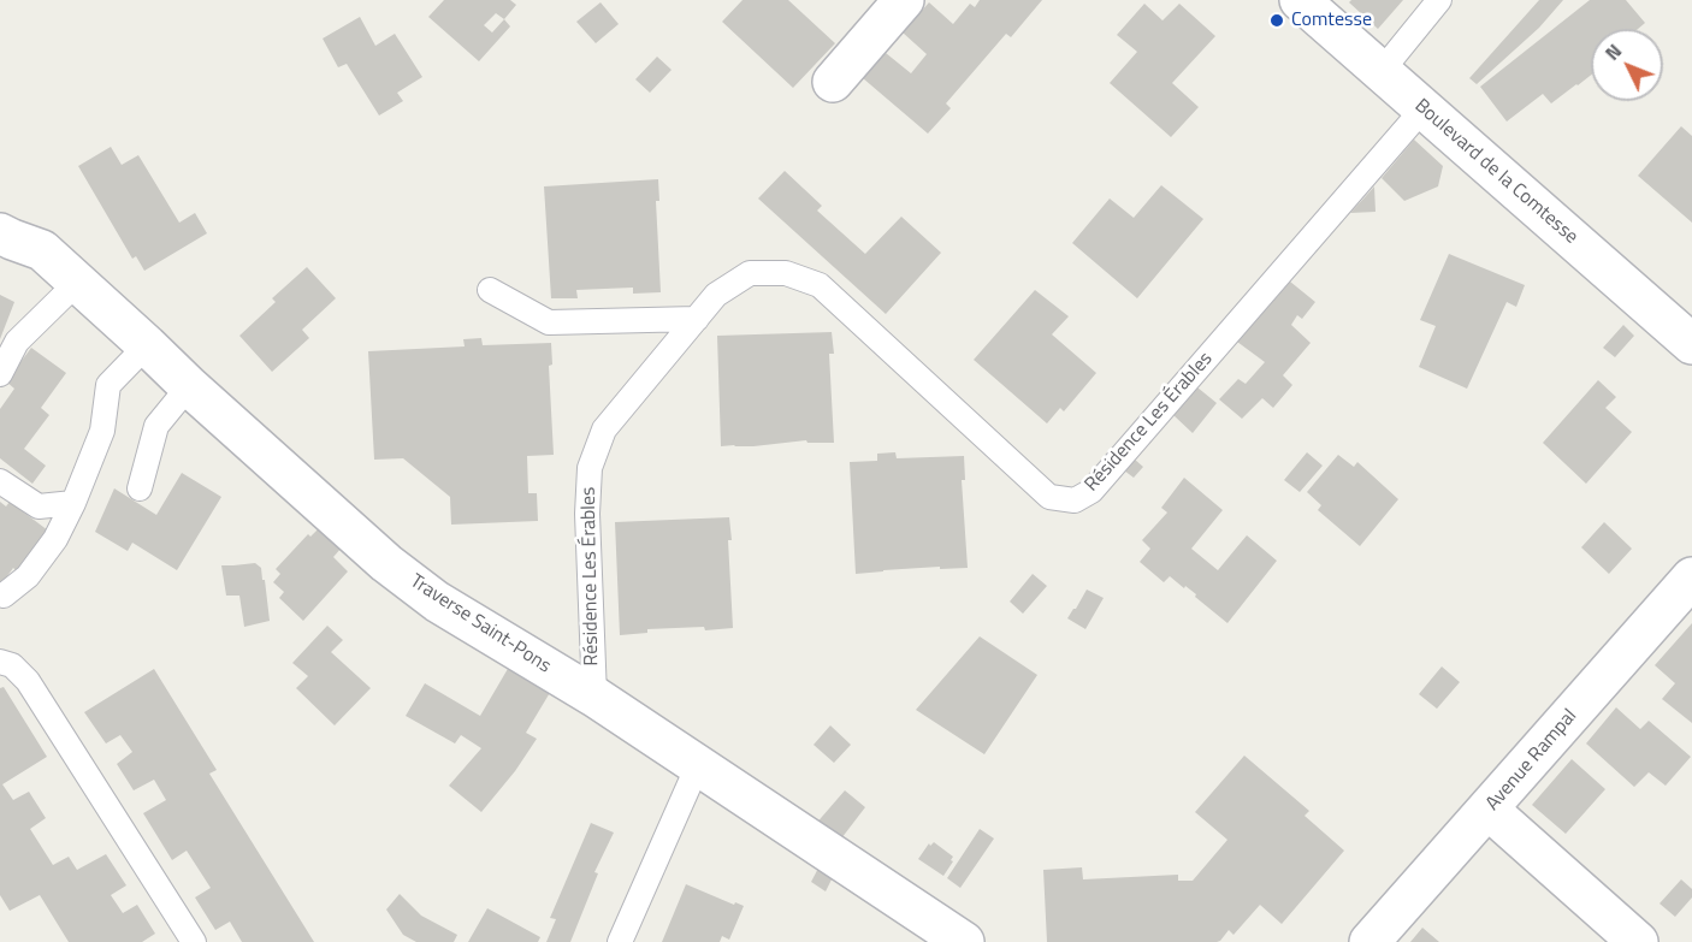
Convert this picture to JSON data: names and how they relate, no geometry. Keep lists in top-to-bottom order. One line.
{"streets":{"street":["Boulevard de la Comtesse","Traverse Saint-Pons","Avenue Rampal"],"lane":["Résidence Les Érables"]},"crossings":[["Boulevard de la Comtesse","Résidence Les Érables"],["Résidence Les Érables","Traverse Saint-Pons"]],"places":["Comtesse"],"north":"top left"}
